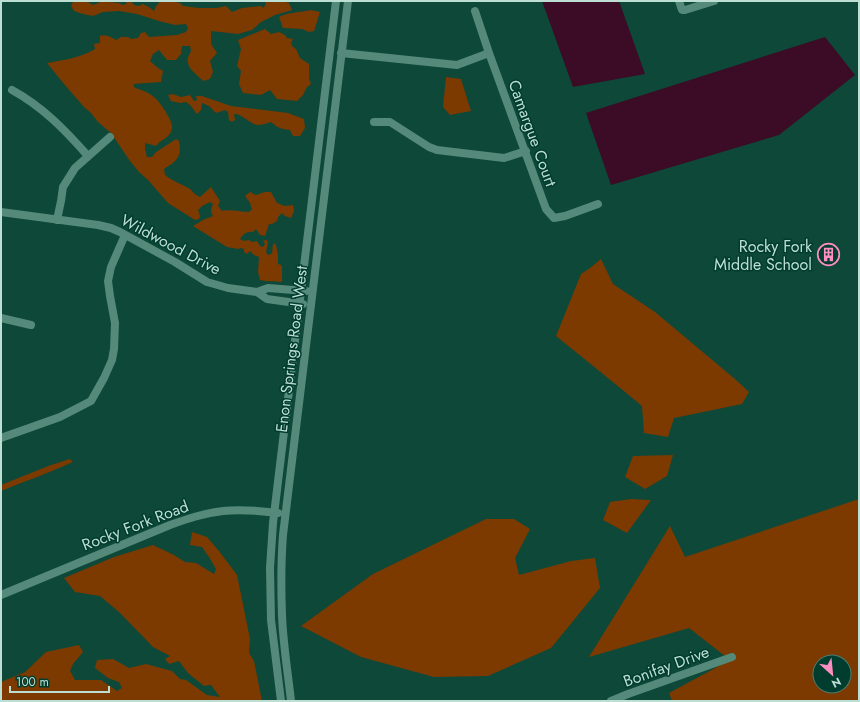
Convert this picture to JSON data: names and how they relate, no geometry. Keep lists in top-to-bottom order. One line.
{"streets":{"street":["Camargue Court","Wildwood Drive","Enon Springs Road West","Rocky Fork Road","Bonifay Drive"]},"crossings":[["Wildwood Drive","Enon Springs Road West"],["Enon Springs Road West","Rocky Fork Road"]],"places":{"building":["Rocky Fork Middle School"]},"scale_bar":"100 m","north":"bottom right"}
